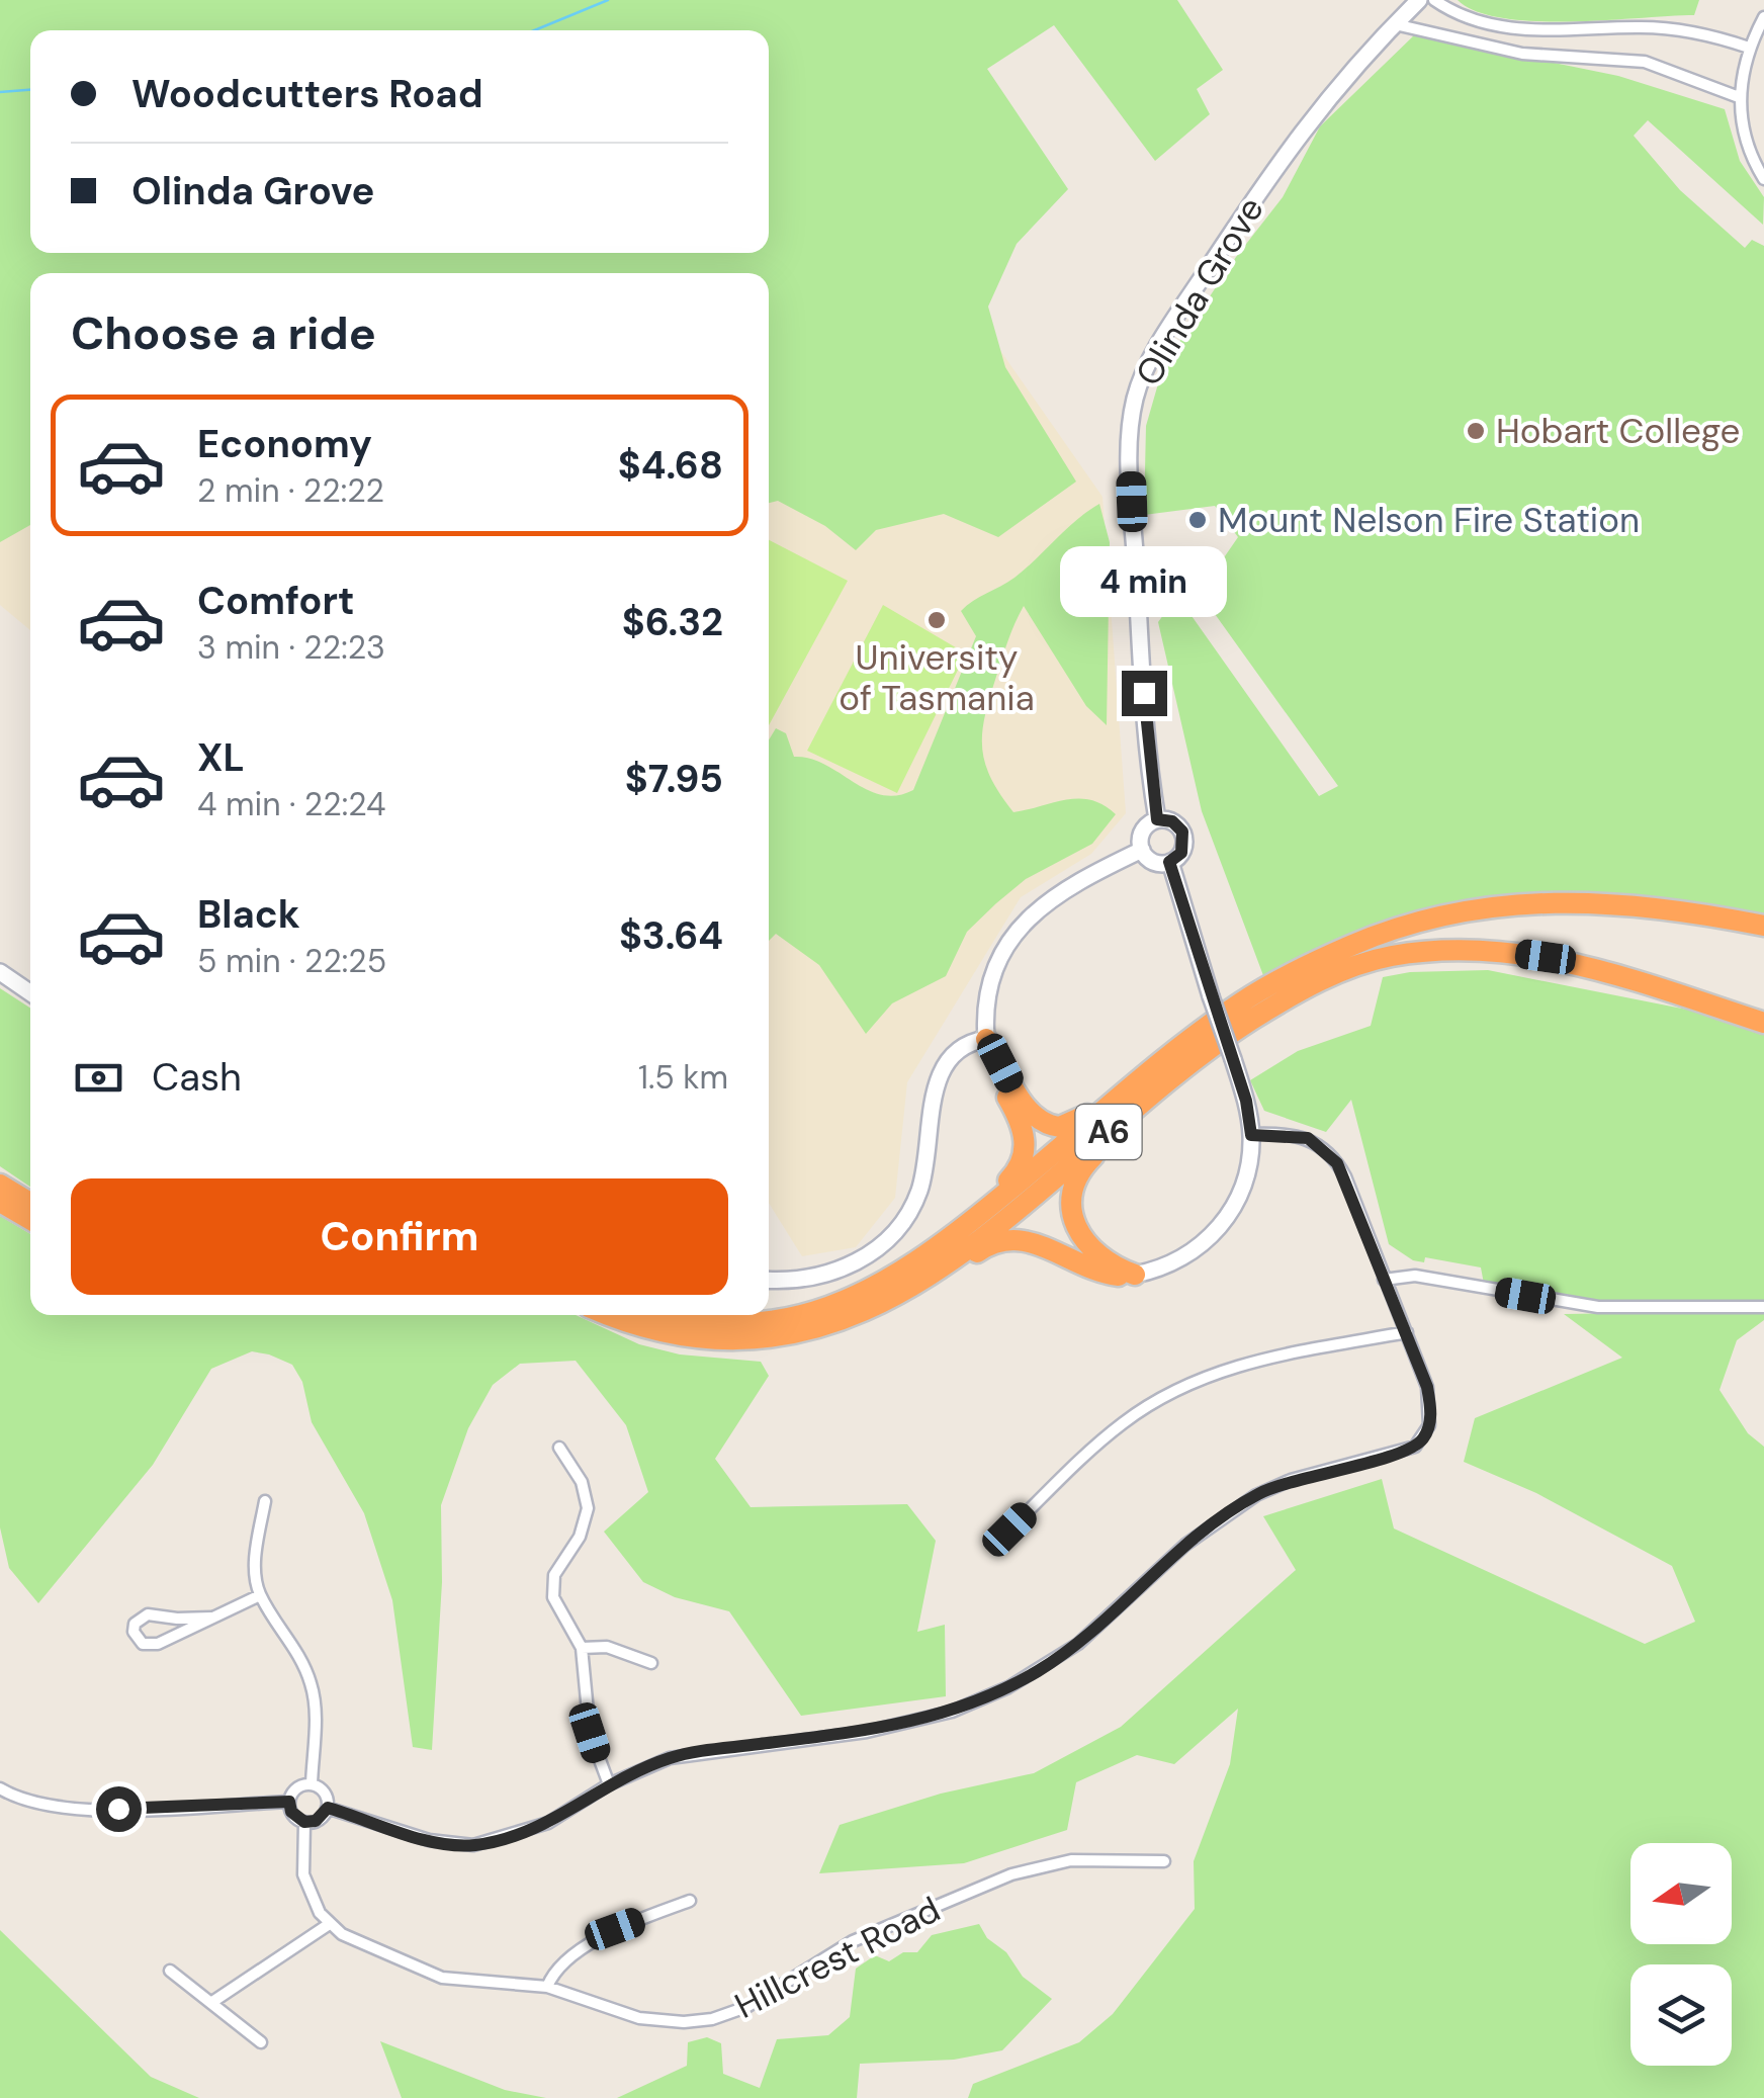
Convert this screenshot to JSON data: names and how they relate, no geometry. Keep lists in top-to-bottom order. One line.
{"streets":{"highway":["A6"],"main road":["Olinda Grove"],"street":["Hillcrest Road"]},"places":["Hobart College","Mount Nelson Fire Station","University of Tasmania"],"north":"left","page":{"banner":["Woodcutters Road","Olinda Grove"],"heading":"Choose a ride","list":[{"name":"Economy","note":"2 min · 22:22","value":"$4.68"},{"name":"Comfort","note":"3 min · 22:23","value":"$6.32"},{"name":"XL","note":"4 min · 22:24","value":"$7.95"},{"name":"Black","note":"5 min · 22:25","value":"$3.64"}],"bubble":"4 min","pay":["Cash","1.5 km"],"buttons":"Confirm"}}
